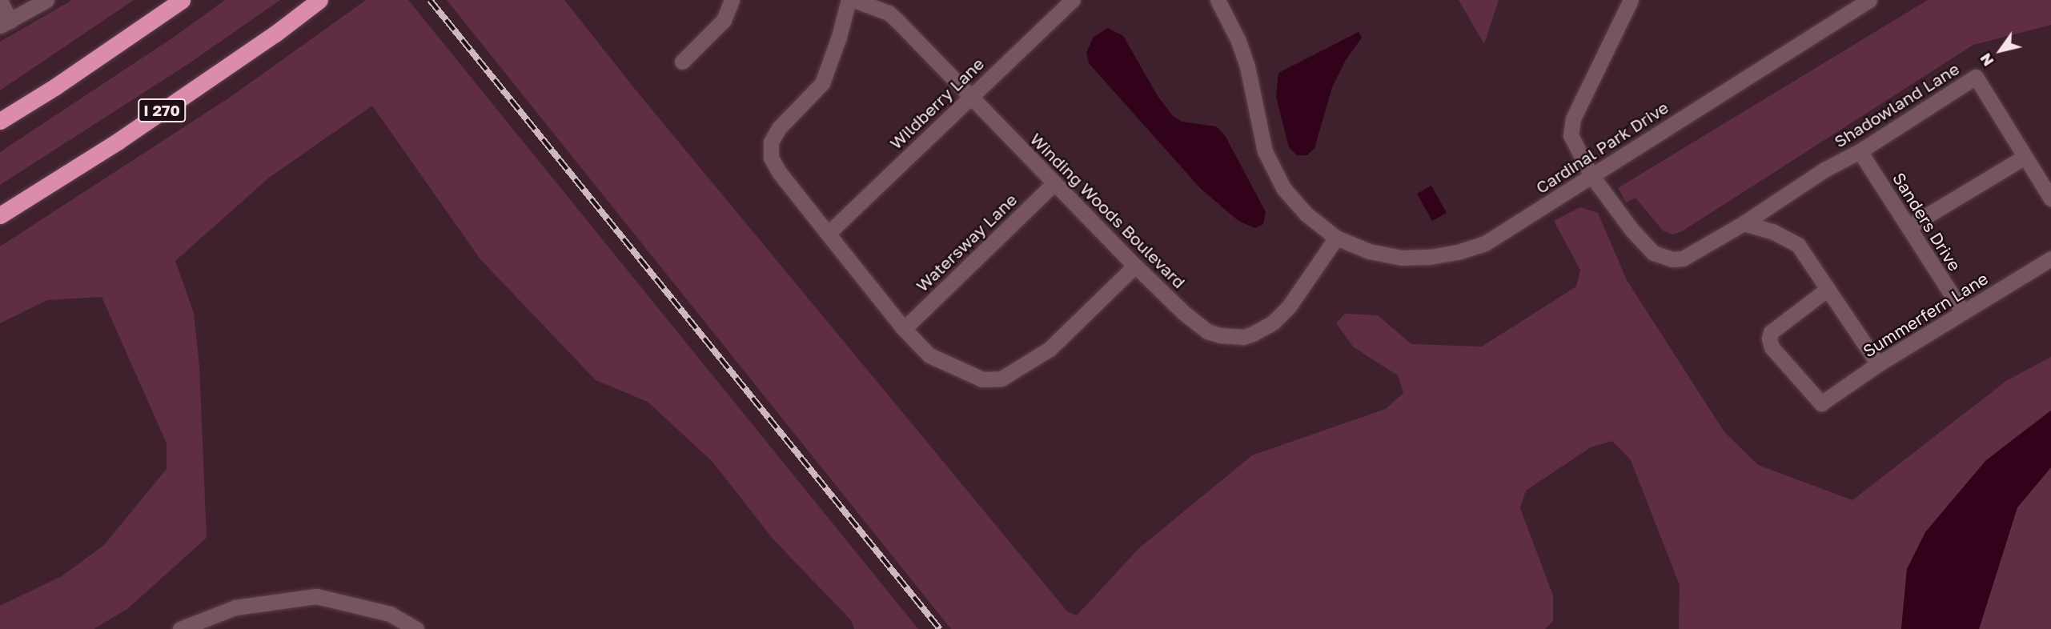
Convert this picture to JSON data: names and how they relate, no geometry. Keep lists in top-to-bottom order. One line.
{"streets":{"highway":["I 270"],"street":["Wildberry Lane","Shadowland Lane","Cardinal Park Drive","Winding Woods Boulevard","Sanders Drive","Watersway Lane","Summerfern Lane"]},"crossings":[["Wildberry Lane","Winding Woods Boulevard"],["Shadowland Lane","Cardinal Park Drive"],["Shadowland Lane","Sanders Drive"],["Cardinal Park Drive","Winding Woods Boulevard"],["Winding Woods Boulevard","Watersway Lane"],["Sanders Drive","Summerfern Lane"]],"north":"bottom left"}
